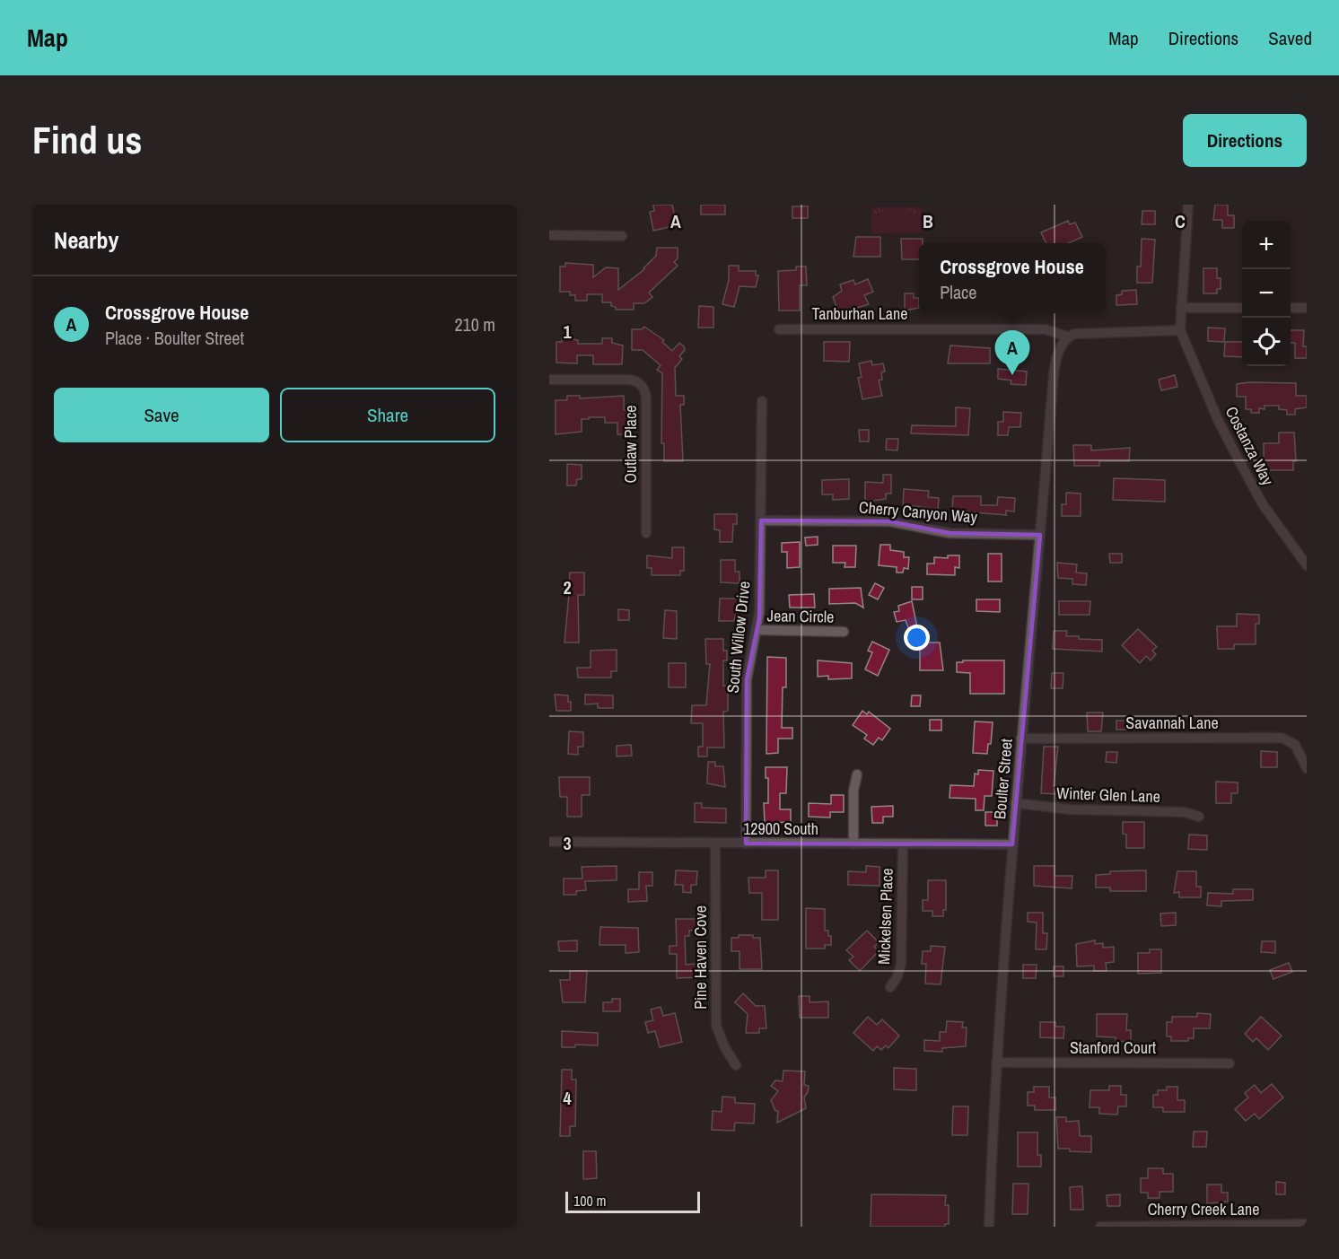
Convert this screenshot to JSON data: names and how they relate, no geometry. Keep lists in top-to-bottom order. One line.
{"streets":{"street":["Tanburhan Lane","Outlaw Place","Costanza Way","Cherry Canyon Way","Jean Circle","South Willow Drive","Savannah Lane","Boulter Street","Winter Glen Lane","12900 South","Mickelsen Place","Pine Haven Cove","Stanford Court","Cherry Creek Lane"]},"crossings":[["Tanburhan Lane","Boulter Street"],["Cherry Canyon Way","South Willow Drive"],["Cherry Canyon Way","Boulter Street"],["Jean Circle","South Willow Drive"],["South Willow Drive","12900 South"],["Savannah Lane","Boulter Street"],["Boulter Street","Winter Glen Lane"],["Boulter Street","12900 South"],["Boulter Street","Stanford Court"],["12900 South","Mickelsen Place"],["12900 South","Pine Haven Cove"]],"scale_bar":"100 m","page":{"header":"Map","nav":["Map","Directions","Saved"],"buttons":["Directions",["Save","Share"]],"title":"Find us","heading":"Nearby","map_buttons":["+","−"],"popup":["Crossgrove House","Place"],"list":[{"mark":"A","name":"Crossgrove House","note":"Place · Boulter Street","value":"210 m"}],"pins":"A","scale":"100 m"},"grid":{"columns":["A","B","C"],"rows":["1","2","3","4"]}}
